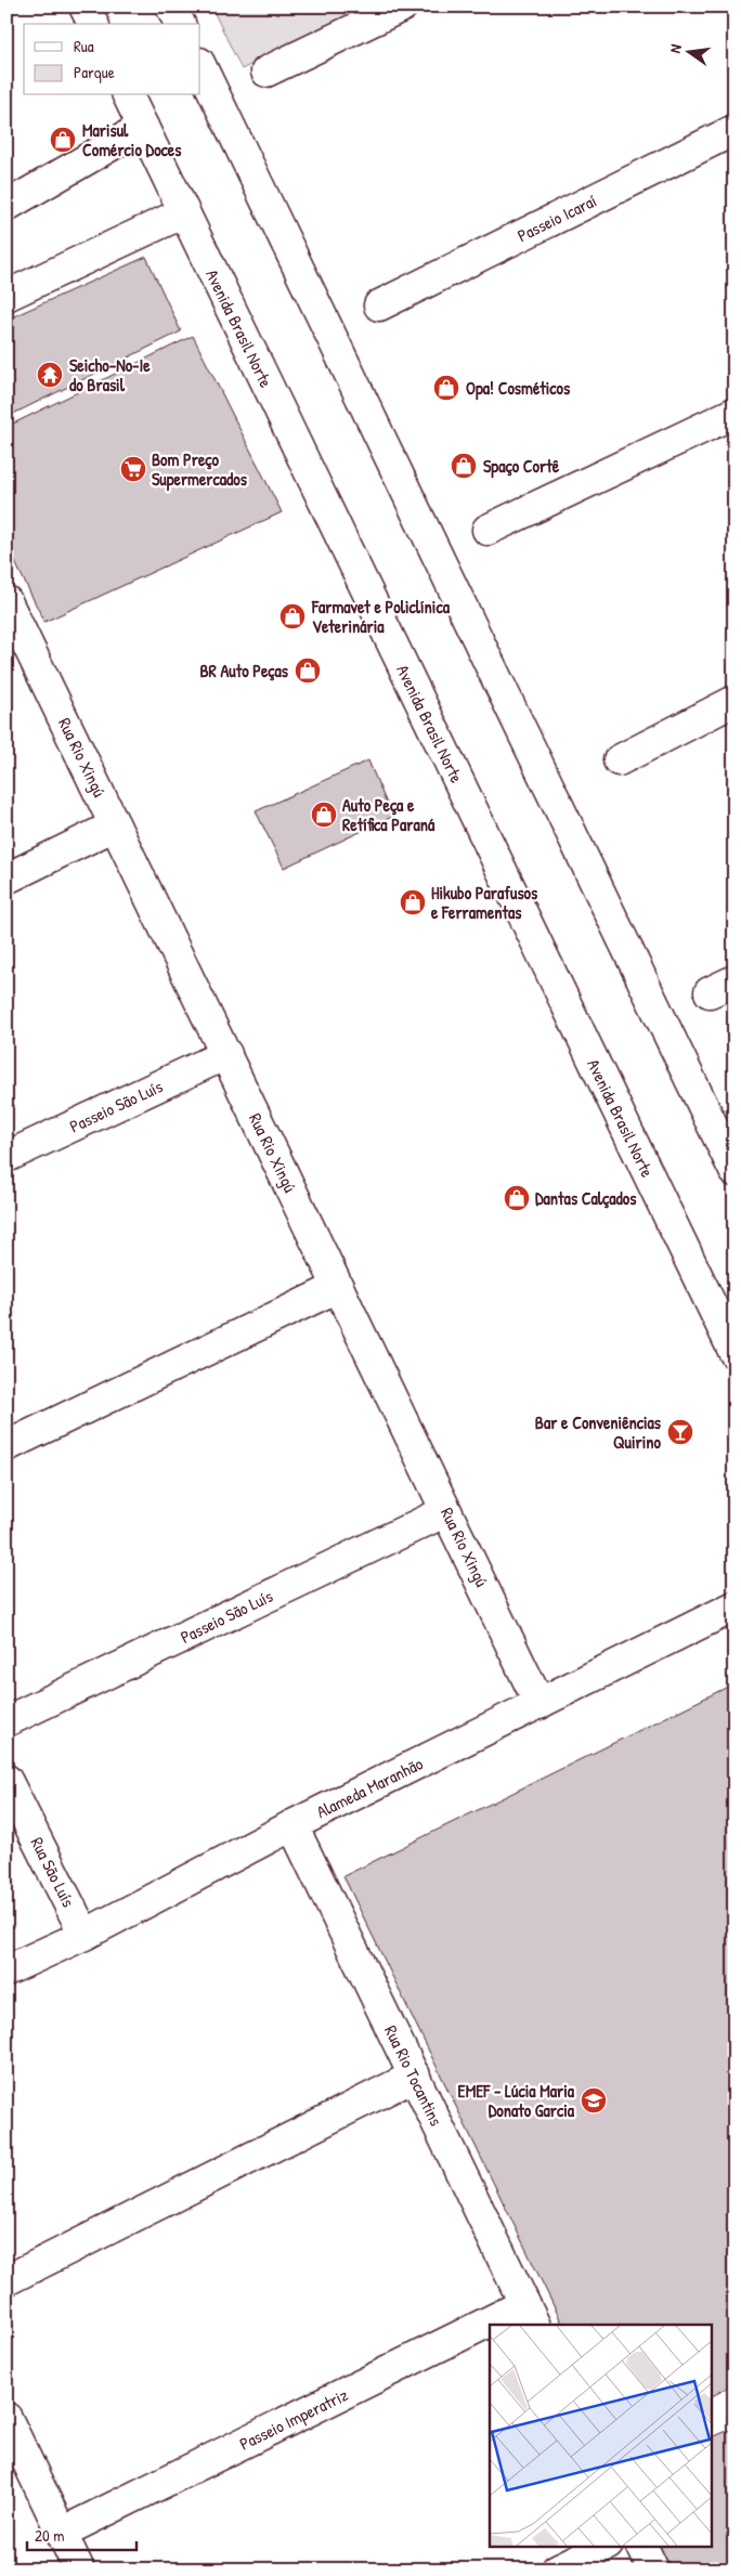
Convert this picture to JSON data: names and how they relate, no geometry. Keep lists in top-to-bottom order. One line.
{"streets":{"street":["Passeio Icaraí","Avenida Brasil Norte","Rua Rio Xingú","Passeio São Luís","Alameda Maranhão","Rua São Luís","Rua Rio Tocantins","Passeio Imperatriz"]},"crossings":[["Rua Rio Xingú","Passeio São Luís"],["Rua Rio Xingú","Alameda Maranhão"],["Alameda Maranhão","Rua São Luís"],["Alameda Maranhão","Rua Rio Tocantins"],["Rua Rio Tocantins","Passeio Imperatriz"]],"places":{"shop":["Marisul Comércio Doces","Opa! Cosméticos","Spaço Cortê","Farmavet e Policlínica Veterinária","BR Auto Peças","Auto Peça e Retífica Paraná","Hikubo Parafusos e Ferramentas","Dantas Calçados"],"temple":["Seicho-No-Ie do Brasil"],"supermarket":["Bom Preço Supermercados"],"bar":["Bar e Conveniências Quirino"],"school or university":["EMEF - Lúcia Maria Donato Garcia"]},"legend":["Rua","Parque"],"scale_bar":"20 m","north":"left"}
